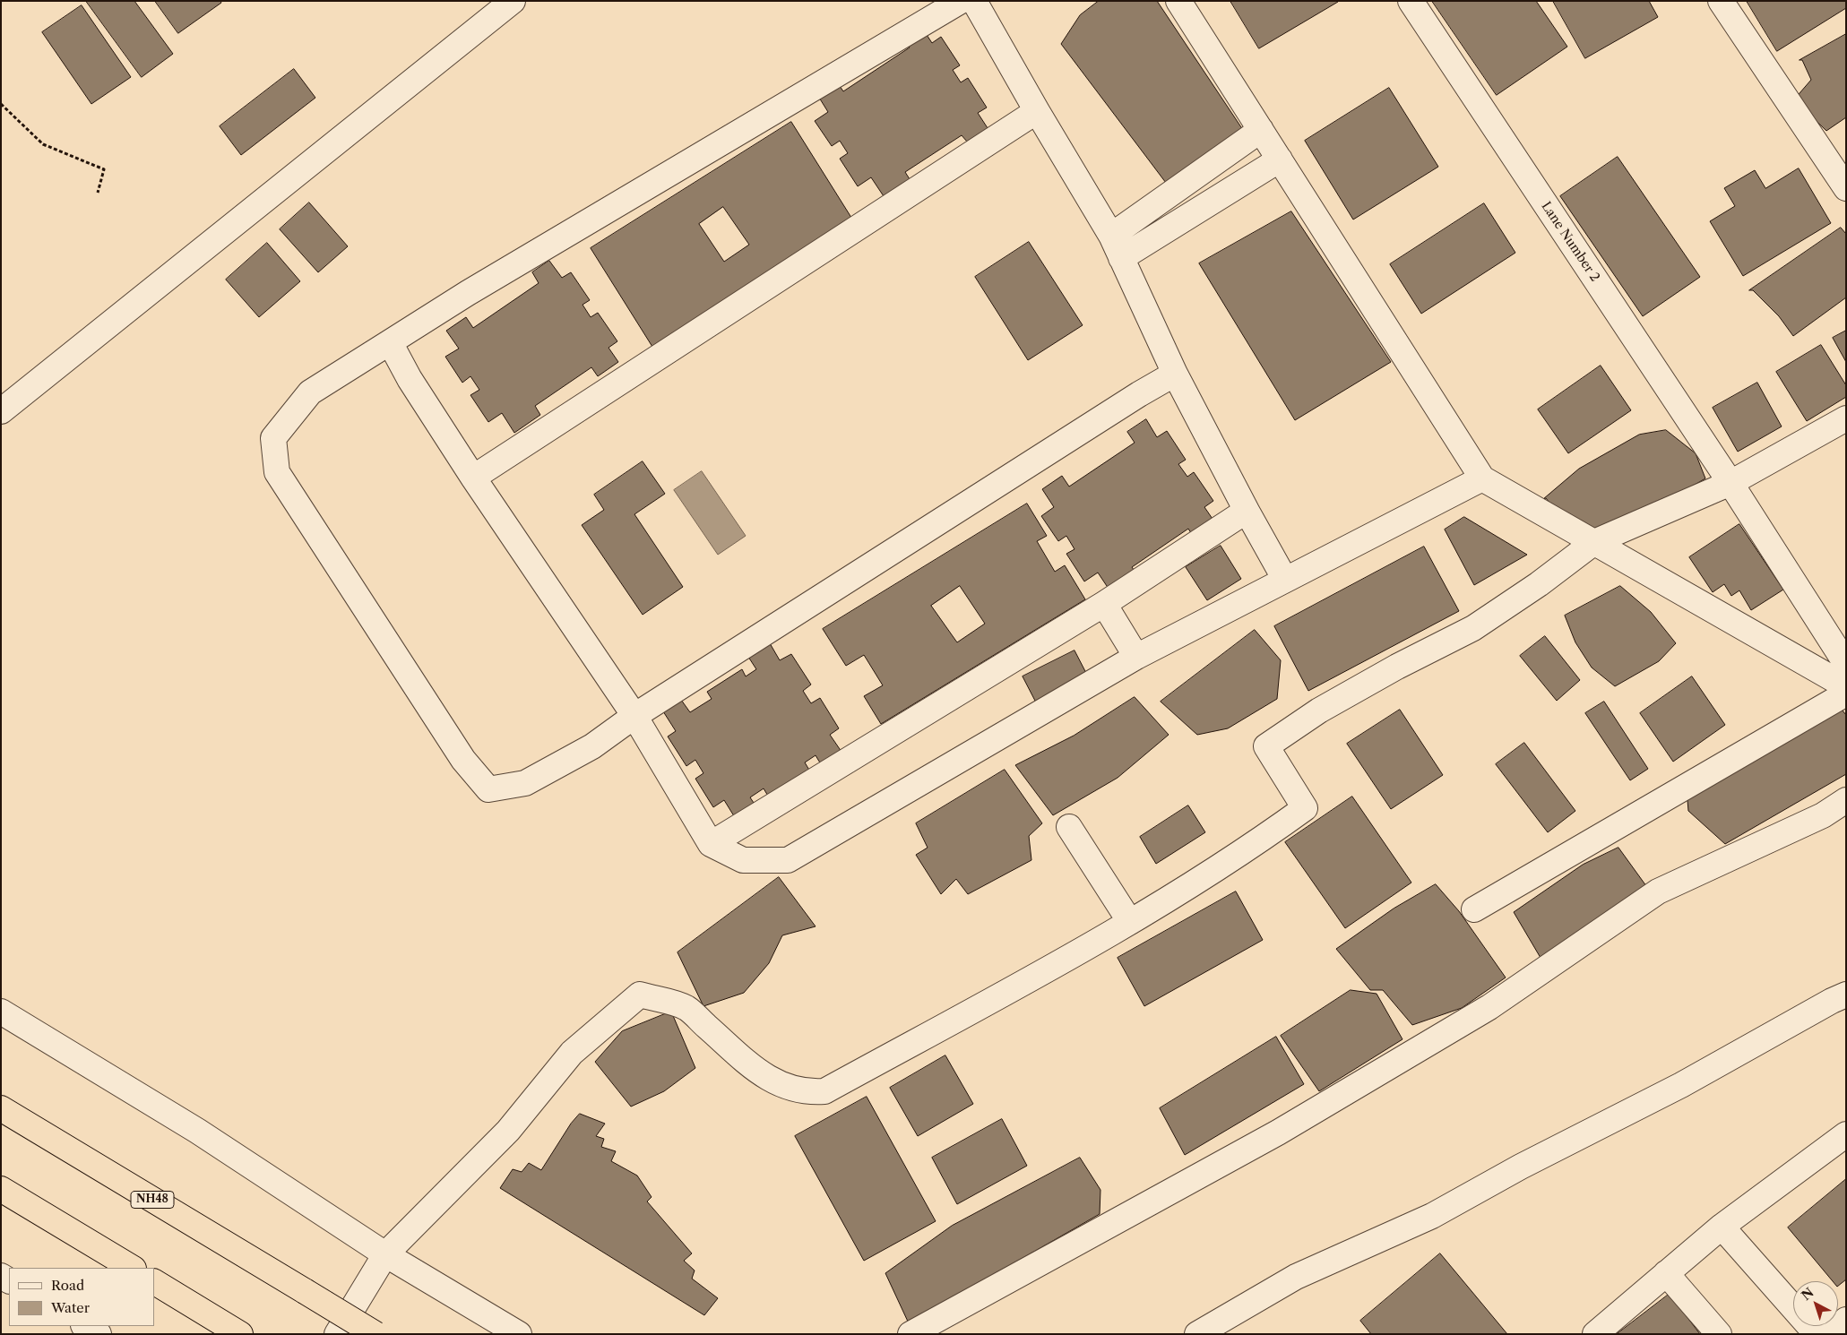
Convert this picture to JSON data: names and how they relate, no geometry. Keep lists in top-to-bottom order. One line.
{"streets":{"highway":["NH48"],"street":["Lane Number 2"]},"legend":["Road","Water"],"north":"top left"}
